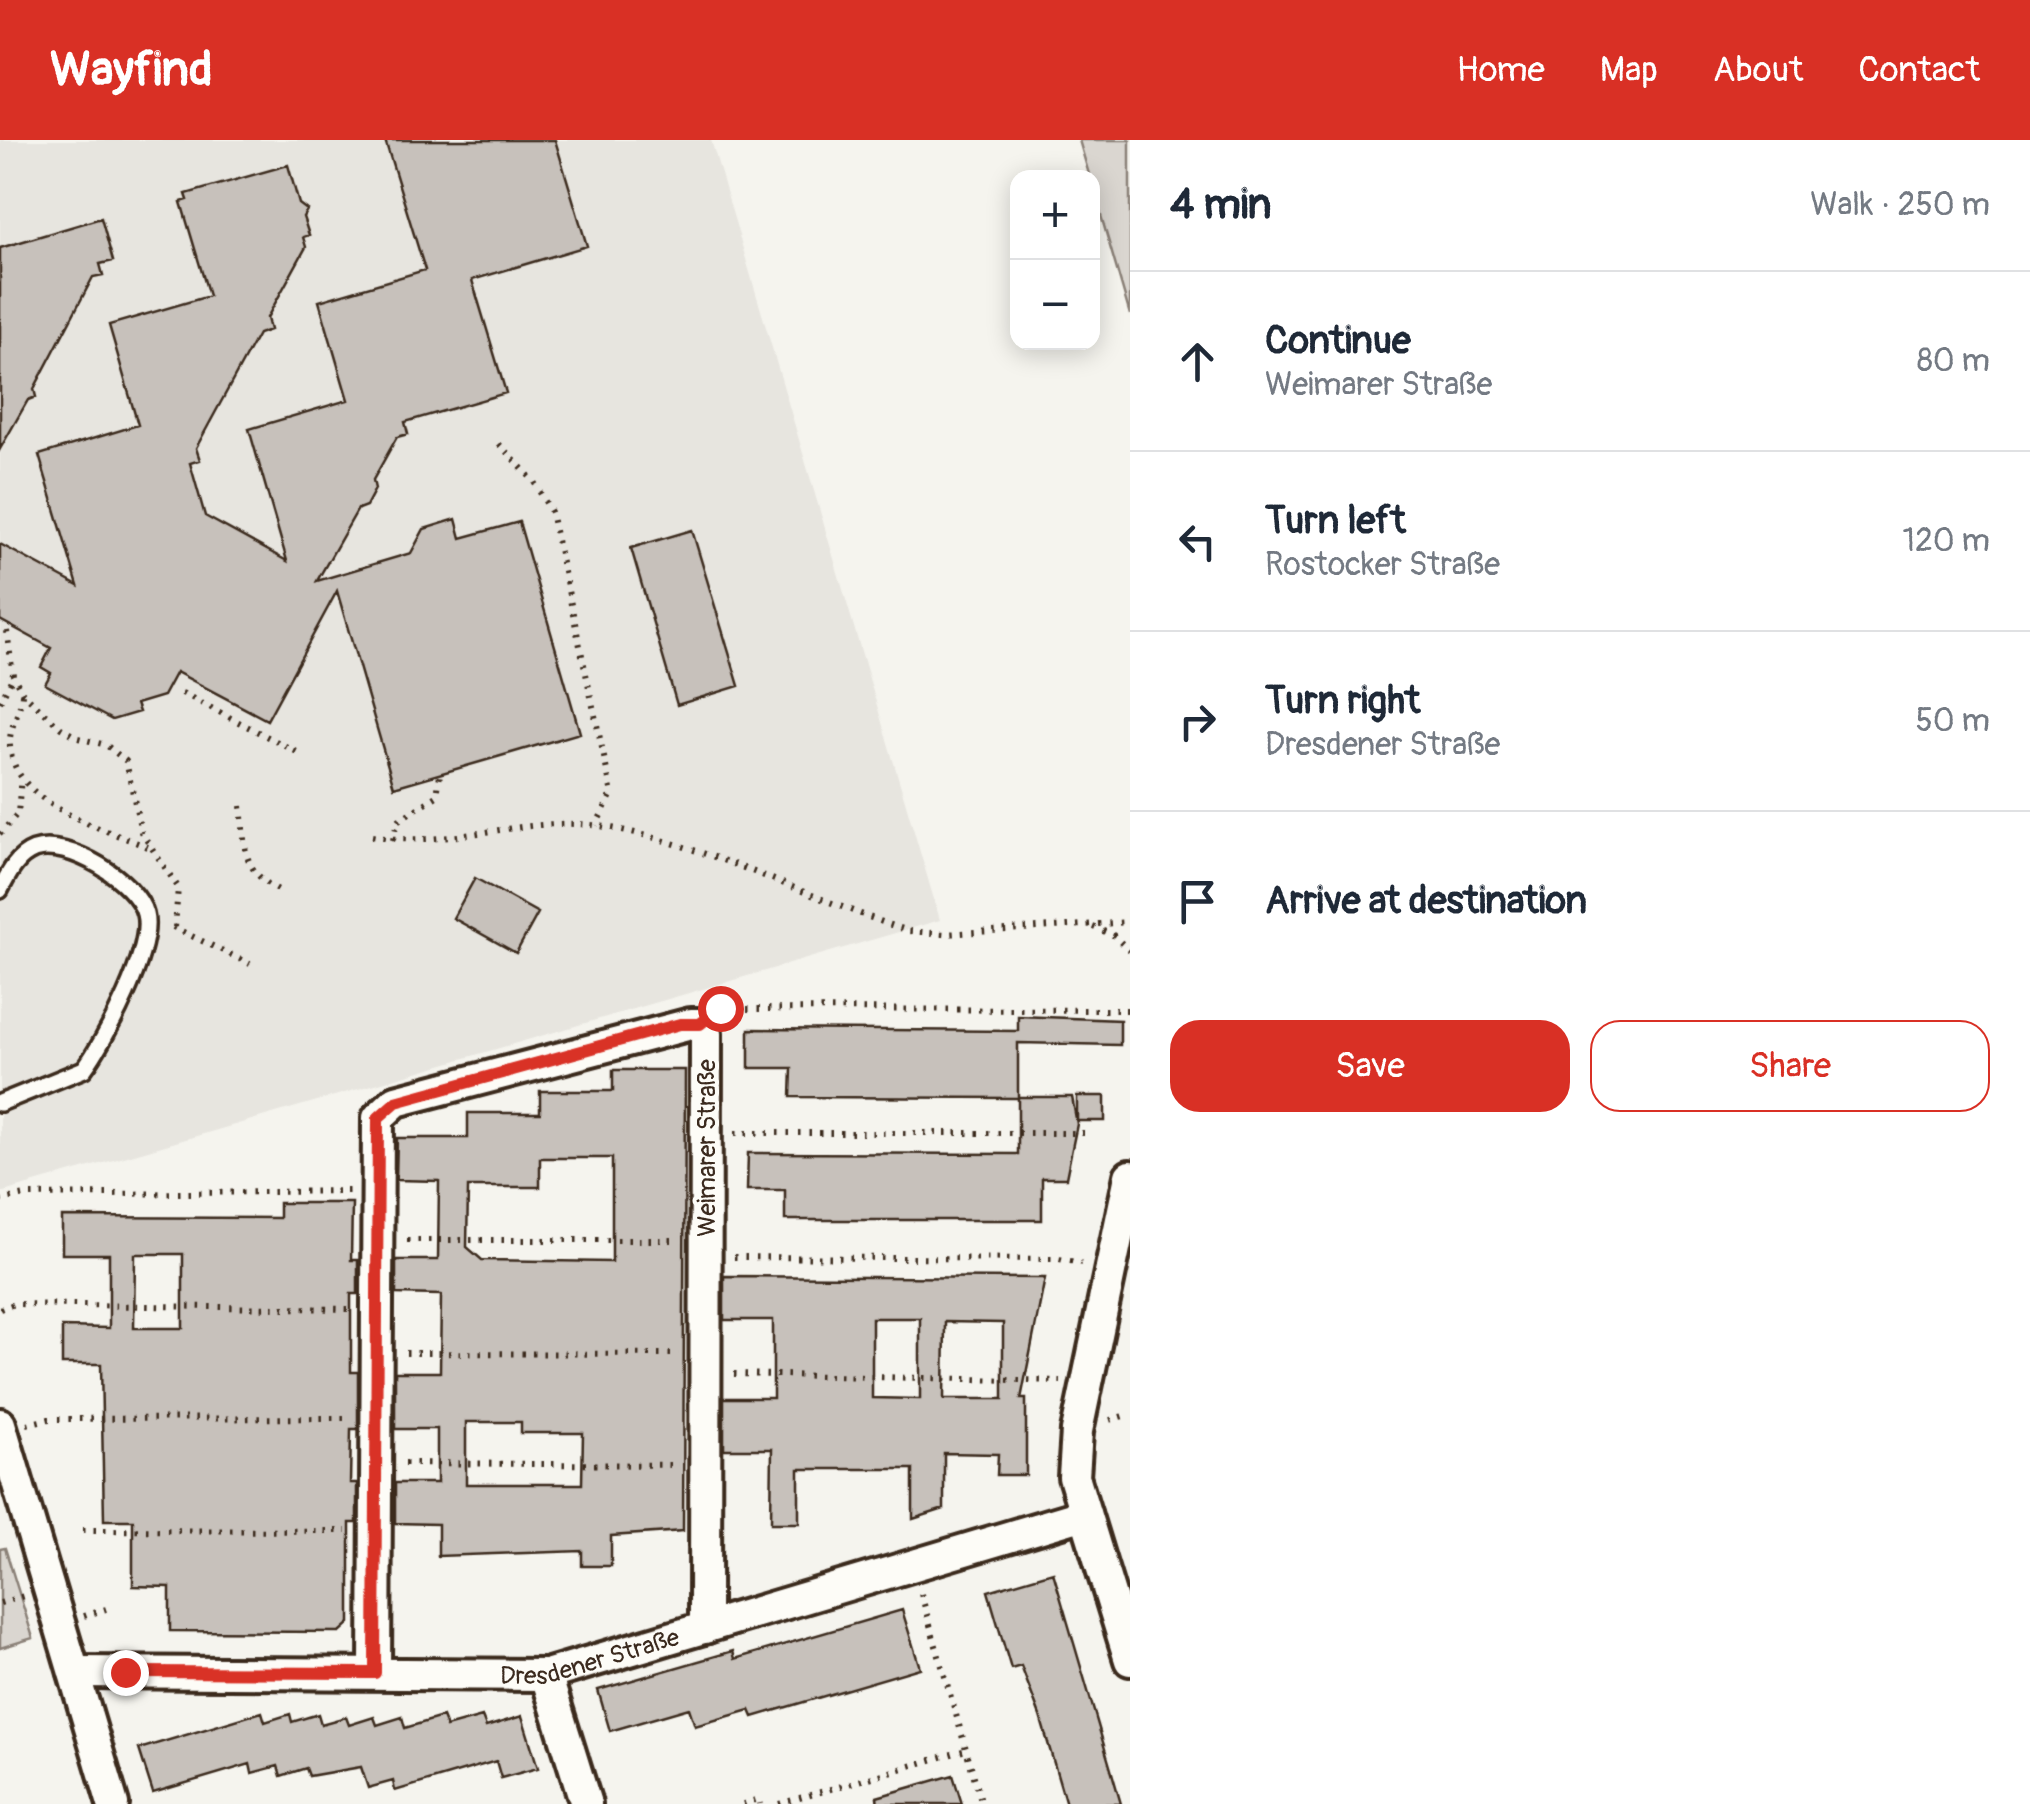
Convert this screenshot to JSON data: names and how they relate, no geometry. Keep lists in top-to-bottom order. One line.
{"streets":{"street":["Weimarer Straße","Dresdener Straße"]},"crossings":[["Weimarer Straße","Dresdener Straße"]],"page":{"header":"Wayfind","nav":["Home","Map","About","Contact"],"heading":["4 min","Walk · 250 m"],"map_buttons":["+","−"],"list":[["Continue","Weimarer Straße","80 m"],["Turn left","Rostocker Straße","120 m"],["Turn right","Dresdener Straße","50 m"],"Arrive at destination"],"buttons":["Save","Share"]}}
